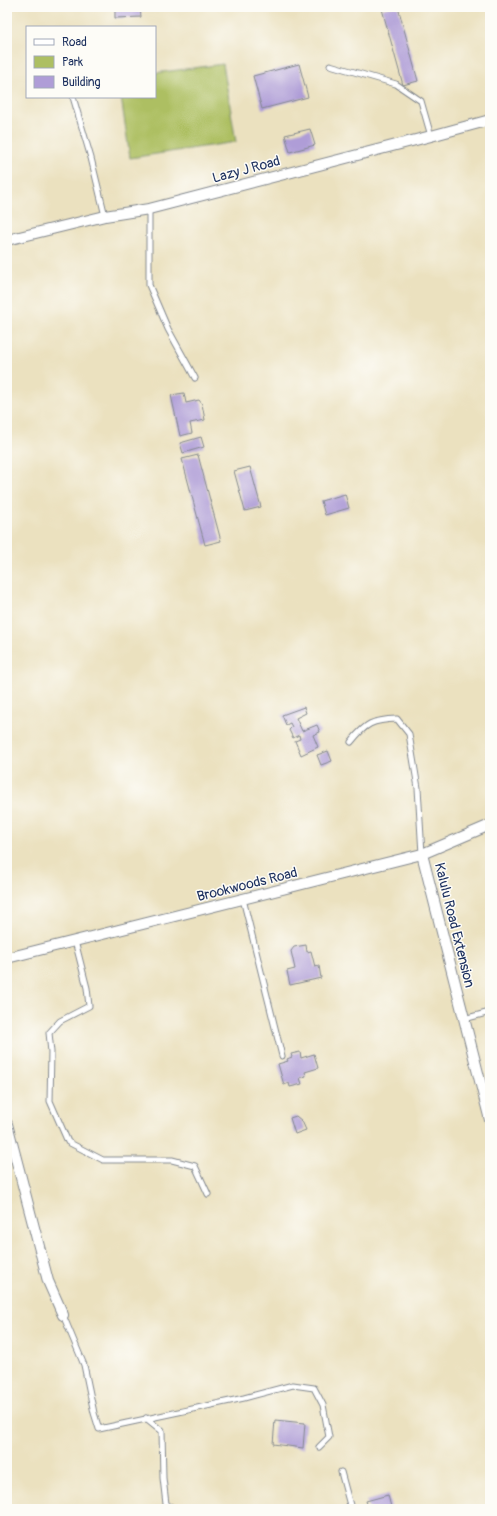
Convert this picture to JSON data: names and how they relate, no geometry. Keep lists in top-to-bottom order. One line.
{"streets":{"street":["Lazy J Road","Brookwoods Road","Kalulu Road Extension"]},"crossings":[["Brookwoods Road","Kalulu Road Extension"]],"legend":["Road","Park","Building"]}
